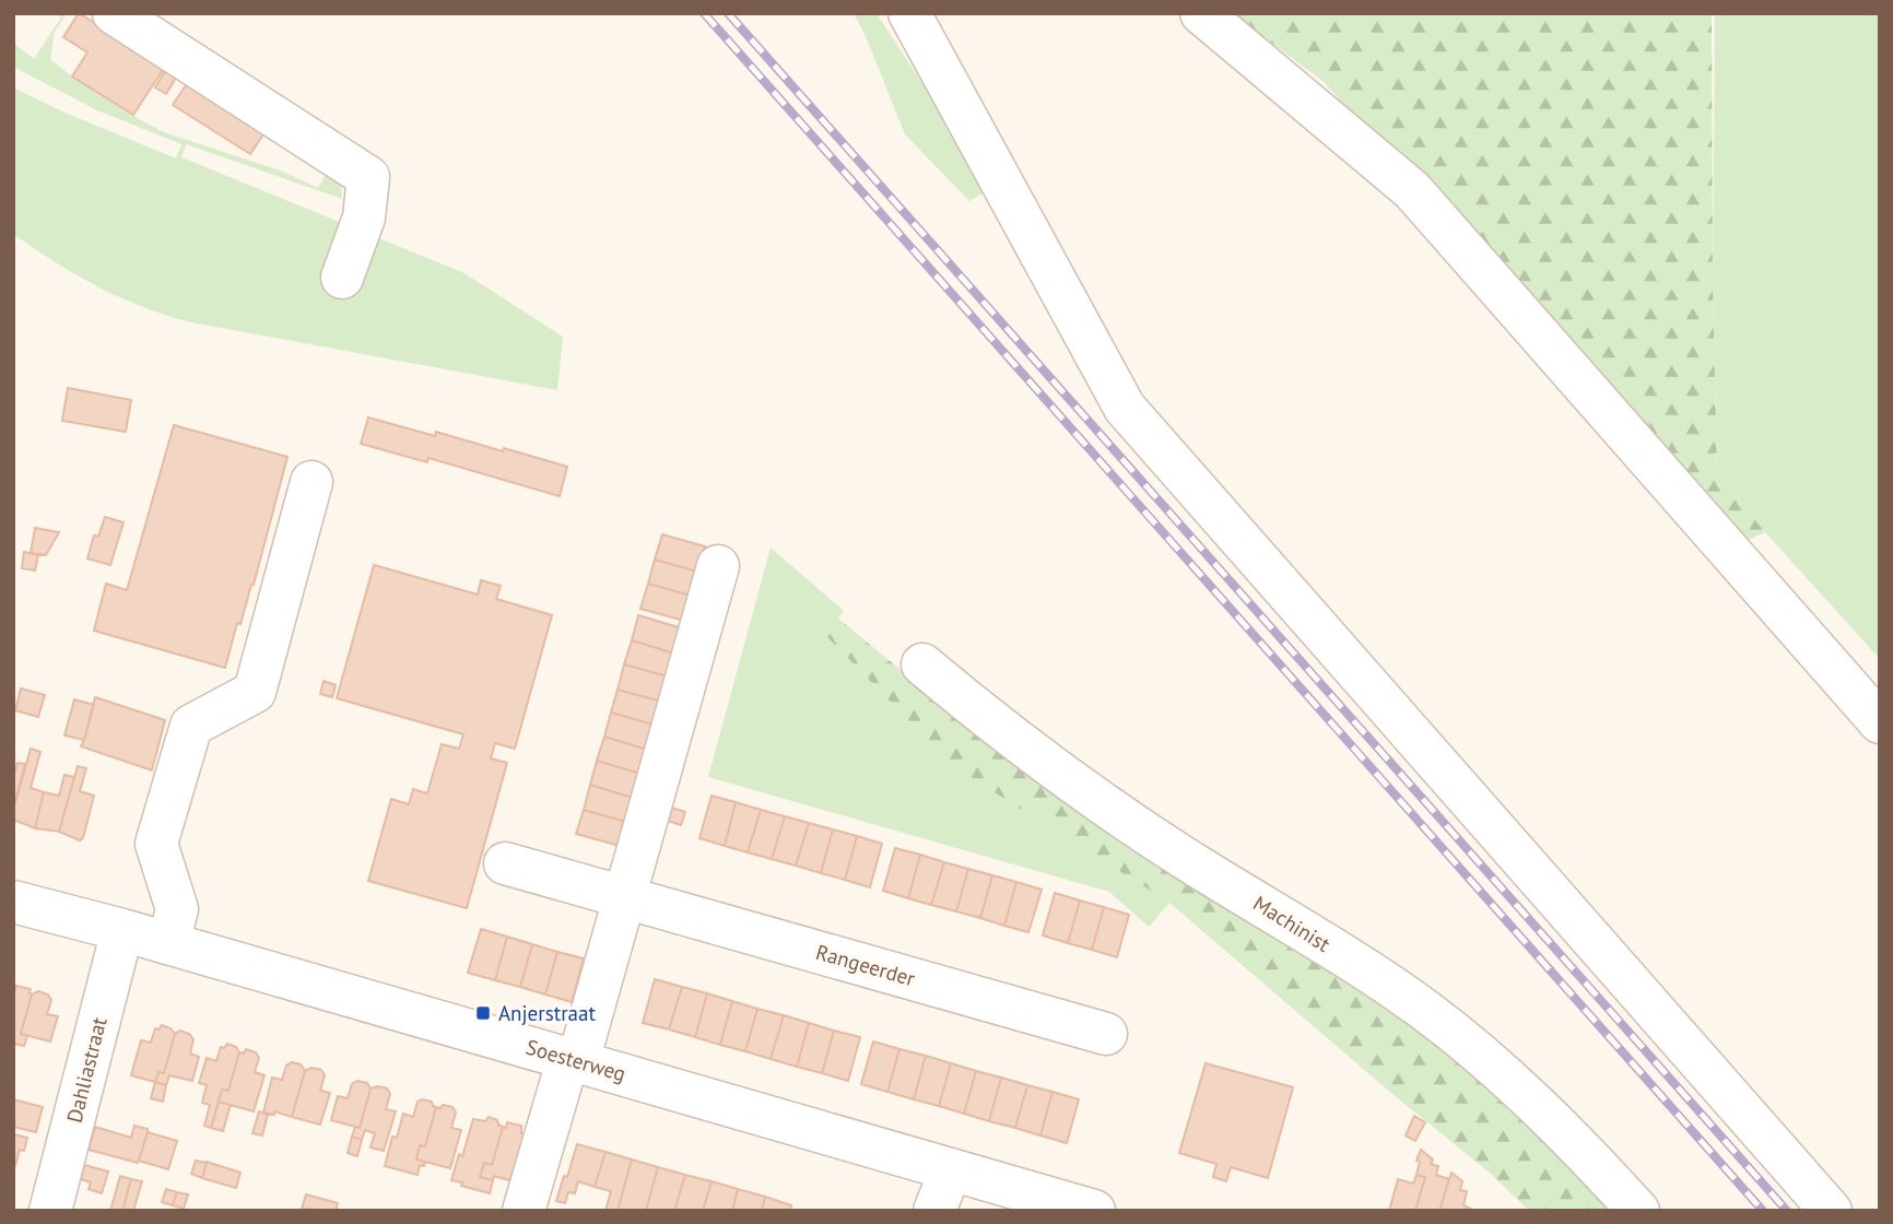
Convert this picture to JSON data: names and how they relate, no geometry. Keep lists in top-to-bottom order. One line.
{"streets":{"street":["Machinist","Rangeerder","Soesterweg","Dahliastraat"]},"crossings":[["Soesterweg","Dahliastraat"]],"places":{"transit":["Anjerstraat"]}}
